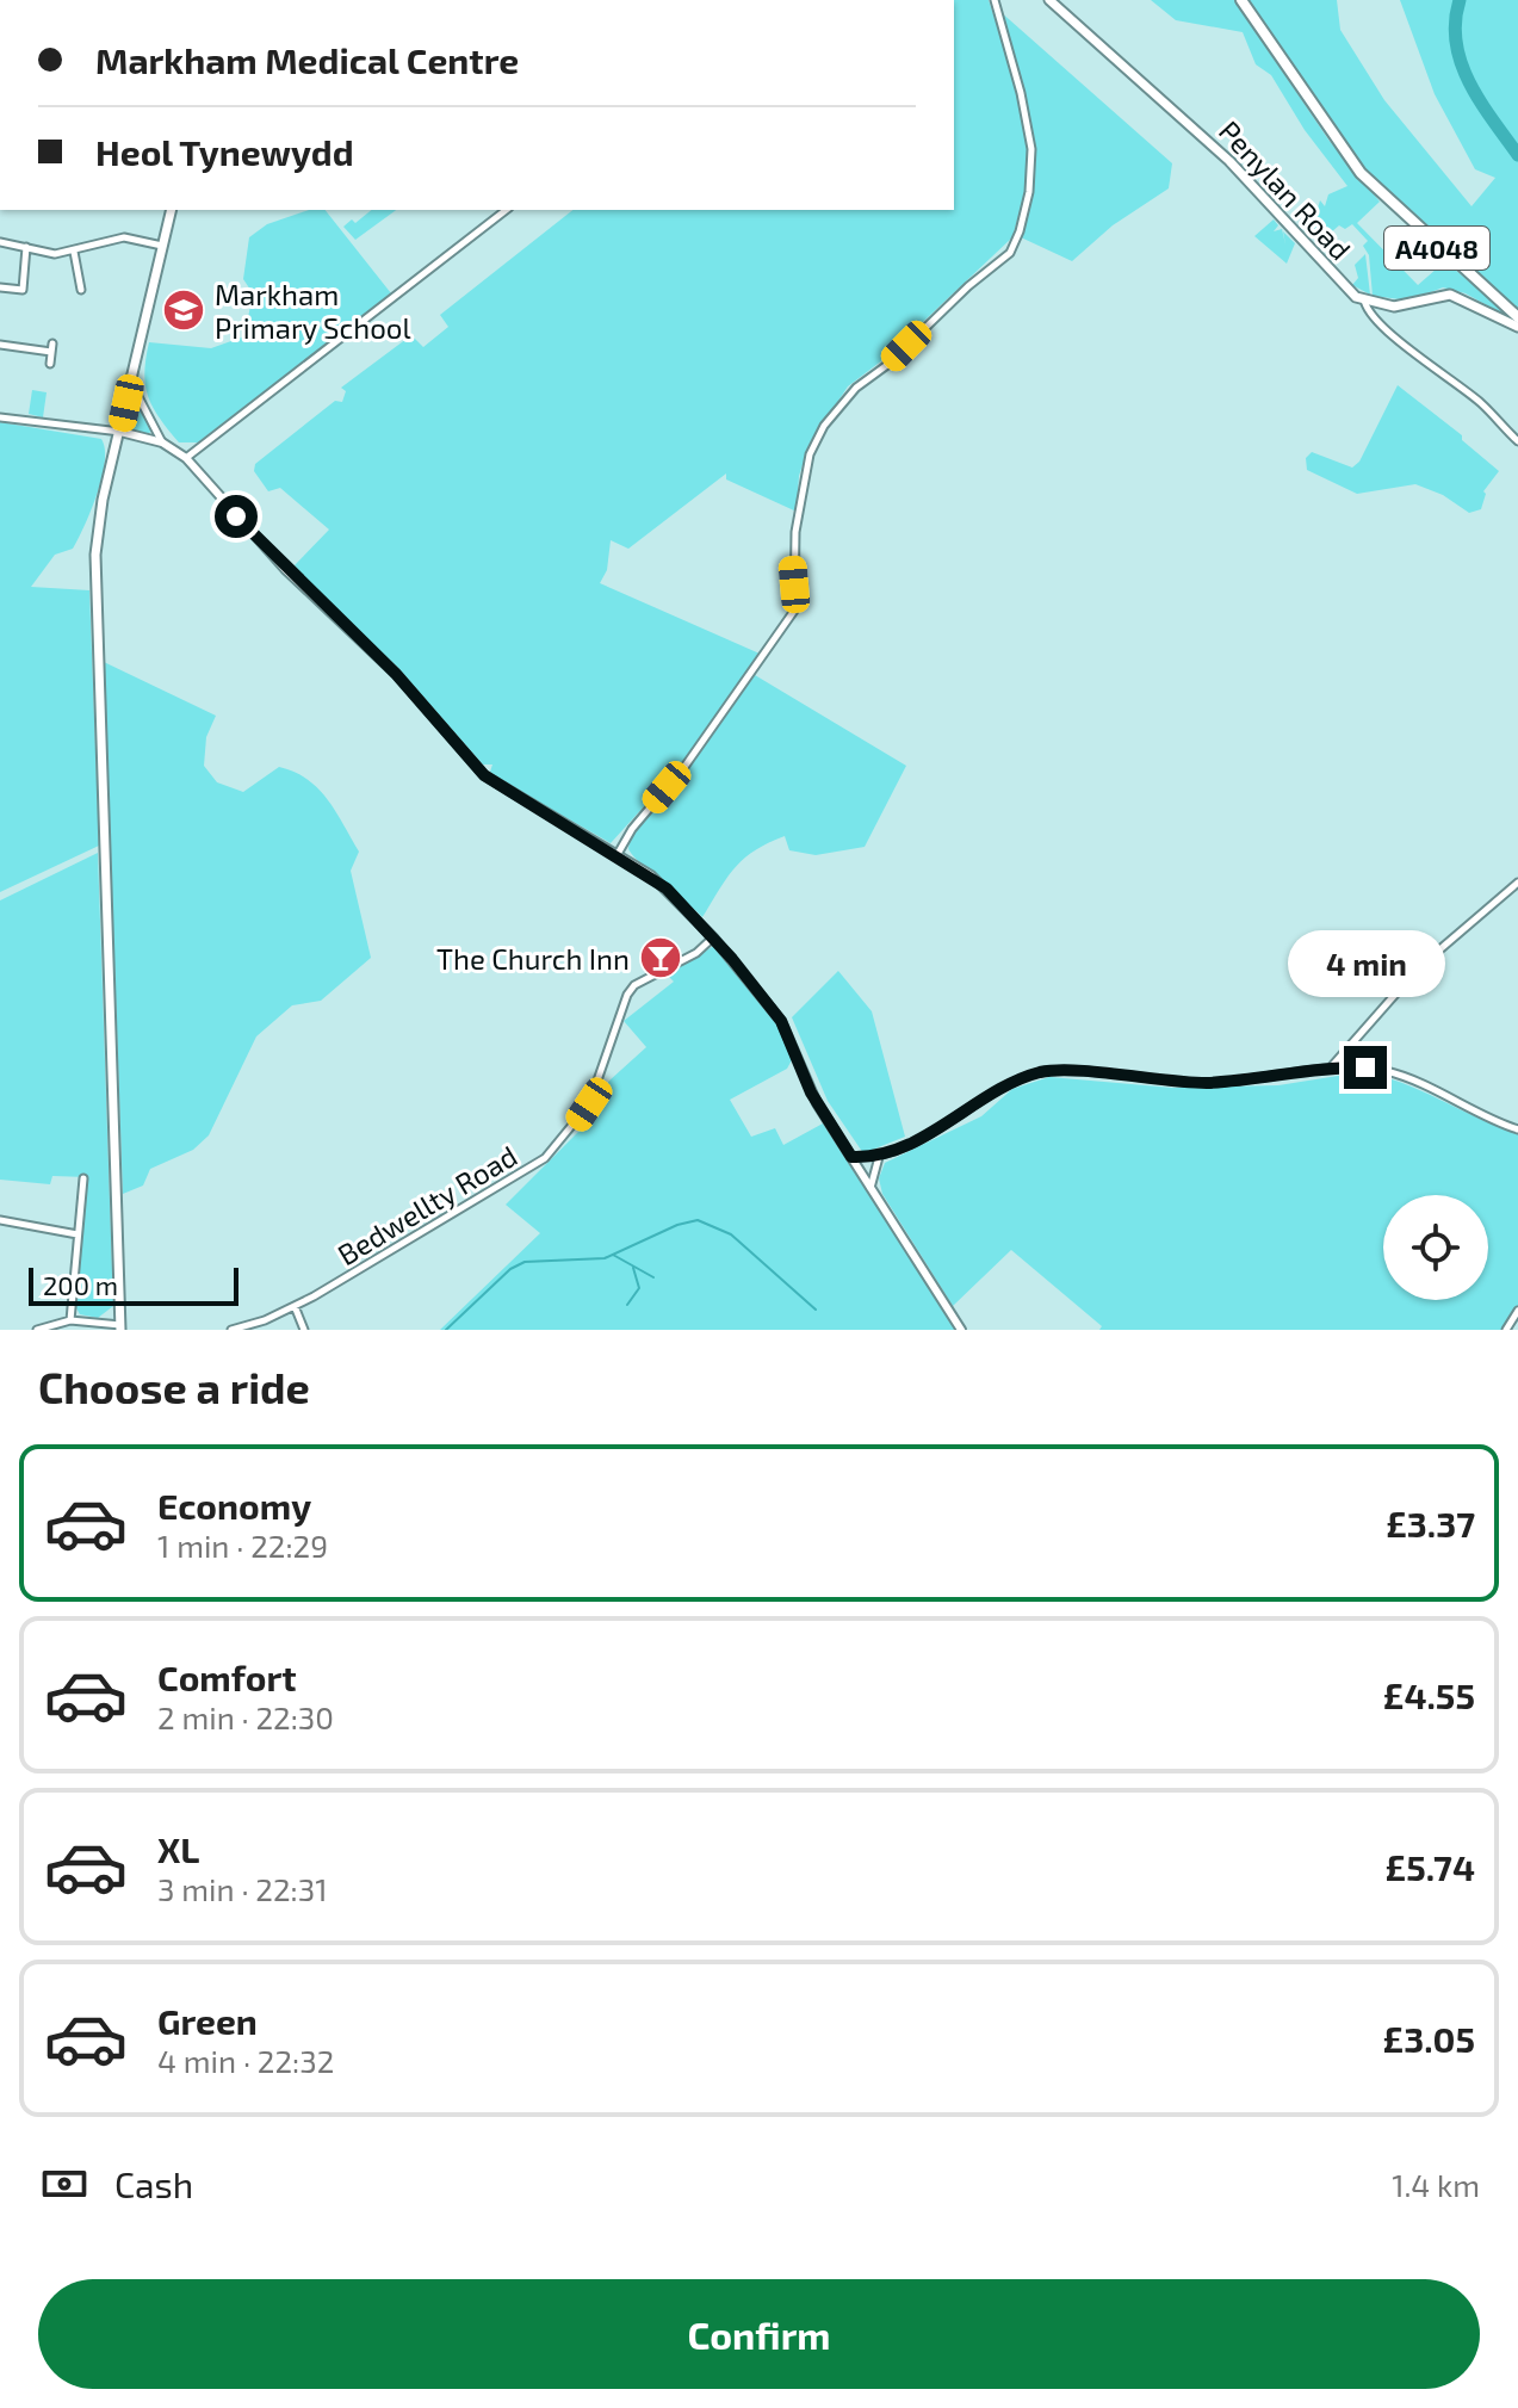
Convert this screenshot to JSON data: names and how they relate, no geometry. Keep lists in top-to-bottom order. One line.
{"streets":{"main road":["Penylan Road","A4048"],"street":["Bedwellty Road"]},"places":{"school or university":["Markham Primary School"],"bar":["The Church Inn"]},"scale_bar":"200 m","page":{"banner":["Markham Medical Centre","Heol Tynewydd"],"bubble":"4 min","scale":"200 m","heading":"Choose a ride","list":[{"name":"Economy","note":"1 min · 22:29","value":"£3.37"},{"name":"Comfort","note":"2 min · 22:30","value":"£4.55"},{"name":"XL","note":"3 min · 22:31","value":"£5.74"},{"name":"Green","note":"4 min · 22:32","value":"£3.05"}],"pay":["Cash","1.4 km"],"buttons":"Confirm"}}
